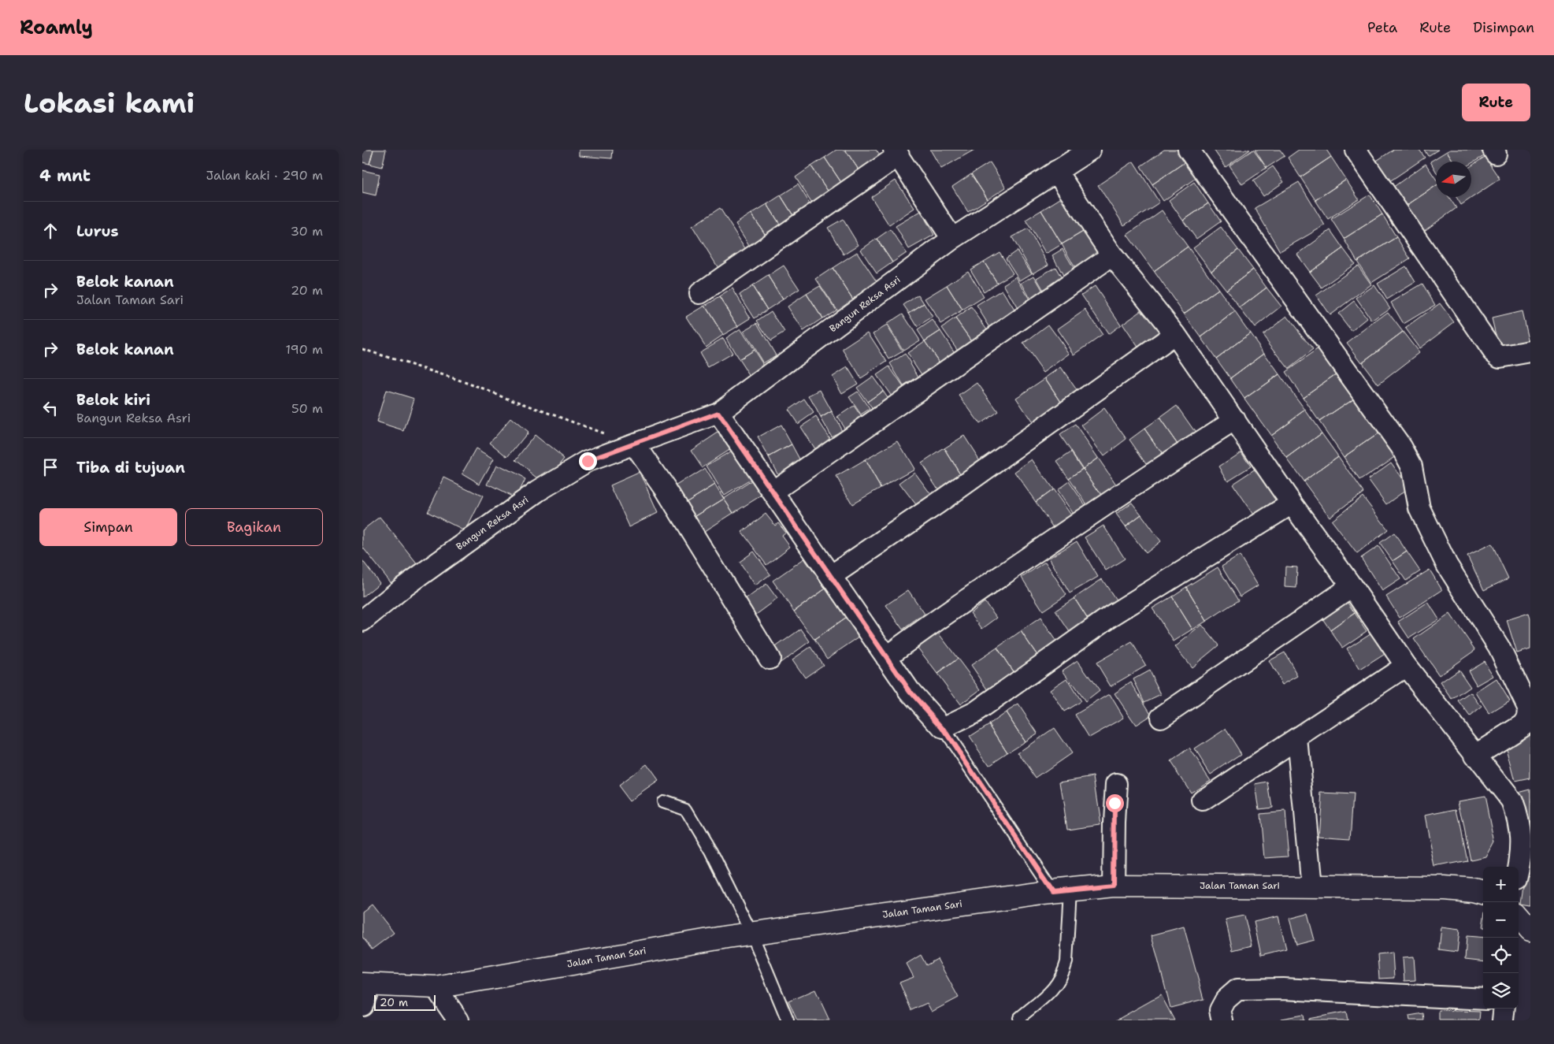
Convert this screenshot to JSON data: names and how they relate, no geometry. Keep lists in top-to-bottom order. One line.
{"streets":{"street":["Bangun Reksa Asri","Jalan Taman Sari"]},"scale_bar":"20 m","north":"left","page":{"header":"Roamly","nav":["Peta","Rute","Disimpan"],"buttons":["Rute",["Simpan","Bagikan"]],"title":"Lokasi kami","heading":["4 mnt","Jalan kaki · 290 m"],"list":[["Lurus","30 m"],["Belok kanan","Jalan Taman Sari","20 m"],["Belok kanan","190 m"],["Belok kiri","Bangun Reksa Asri","50 m"],"Tiba di tujuan"],"map_buttons":["+","−"],"scale":"20 m"}}
